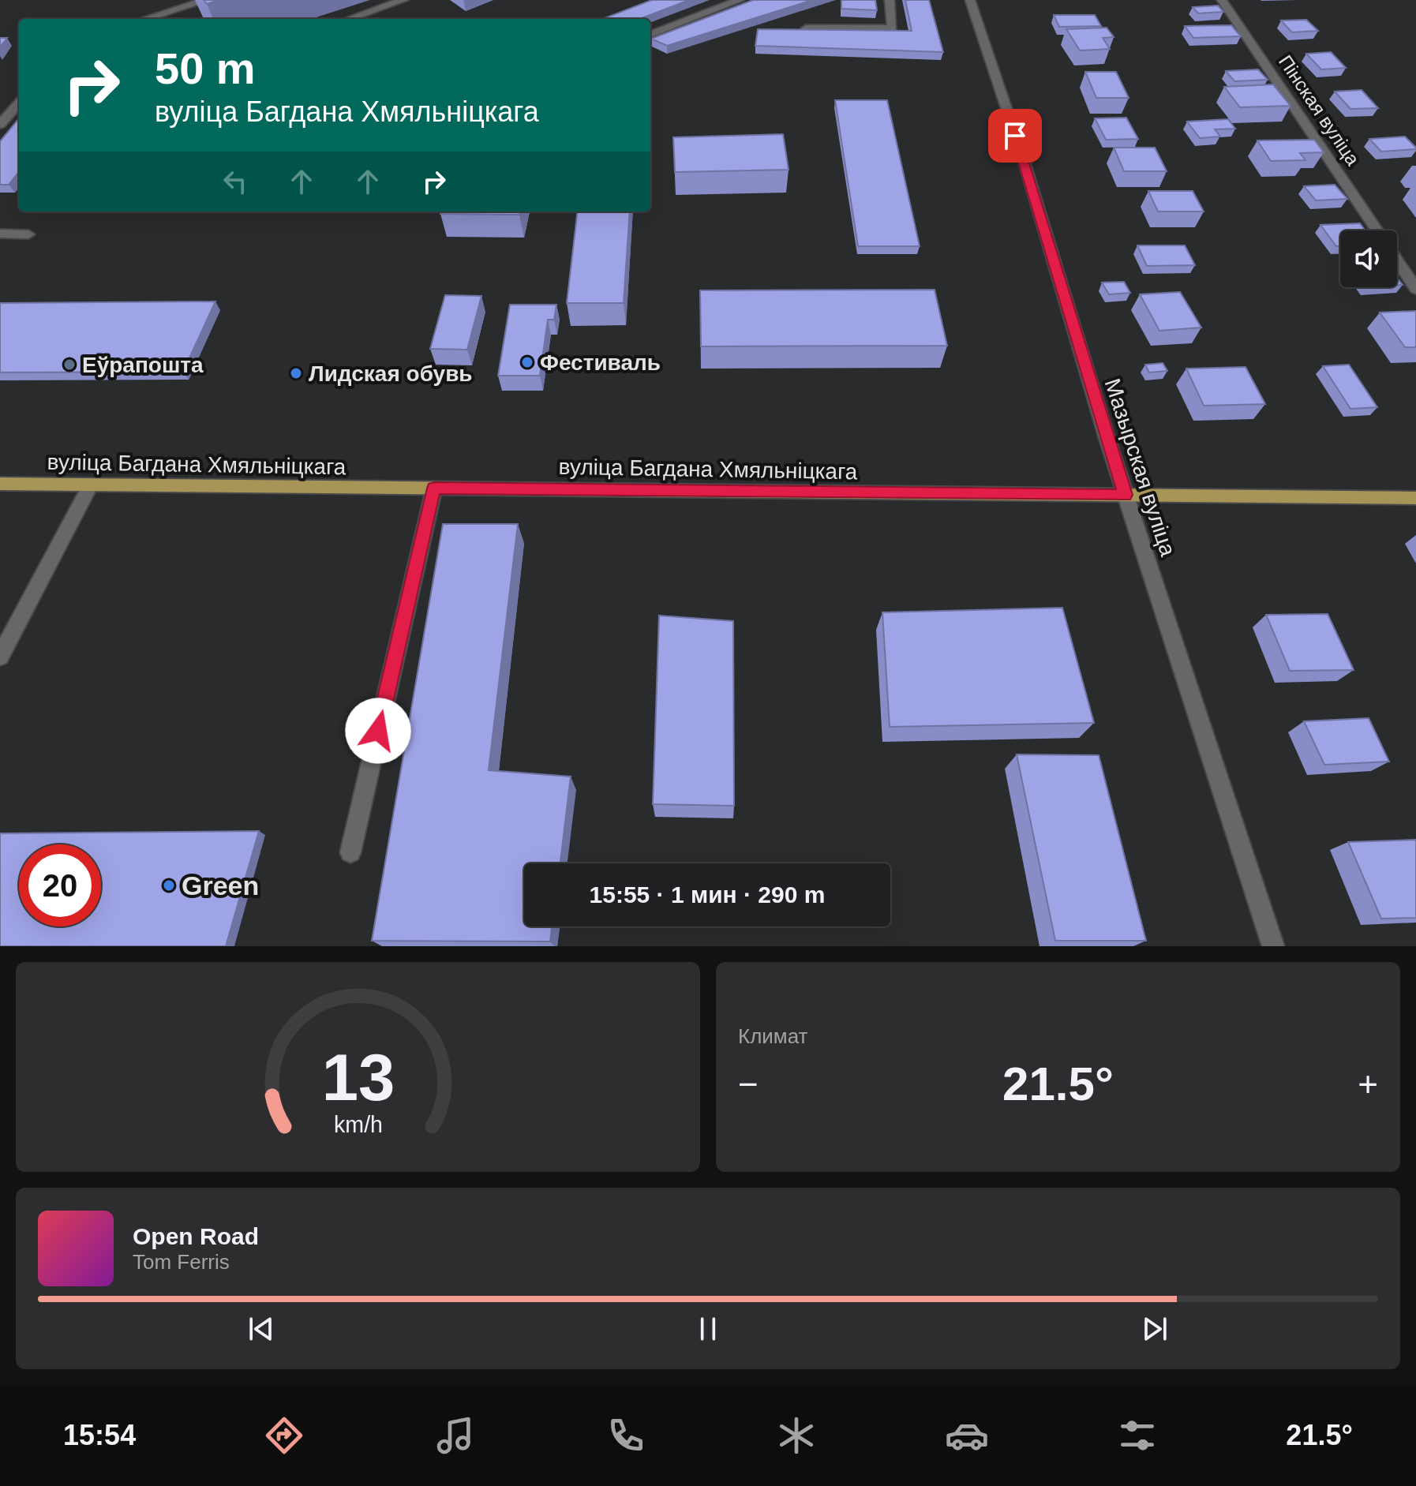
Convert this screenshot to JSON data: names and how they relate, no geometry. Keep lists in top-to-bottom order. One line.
{"streets":{"main road":["вуліца Багдана Хмяльніцкага"],"street":["Пінская вуліца","Мазырская вуліца"]},"crossings":[["вуліца Багдана Хмяльніцкага","Мазырская вуліца"]],"places":["Фестиваль","Еўрапошта","Лидская обувь","Green"],"page":{"turn":["50 m","вуліца Багдана Хмяльніцкага"],"limit":"20","trip":"15:55 · 1 мин · 290 m","tile":"Климат","heat":["−","21.5°","+"],"song":["Open Road","Tom Ferris"],"tabs":["15:54","21.5°"],"gauge":["13","km/h"]}}
